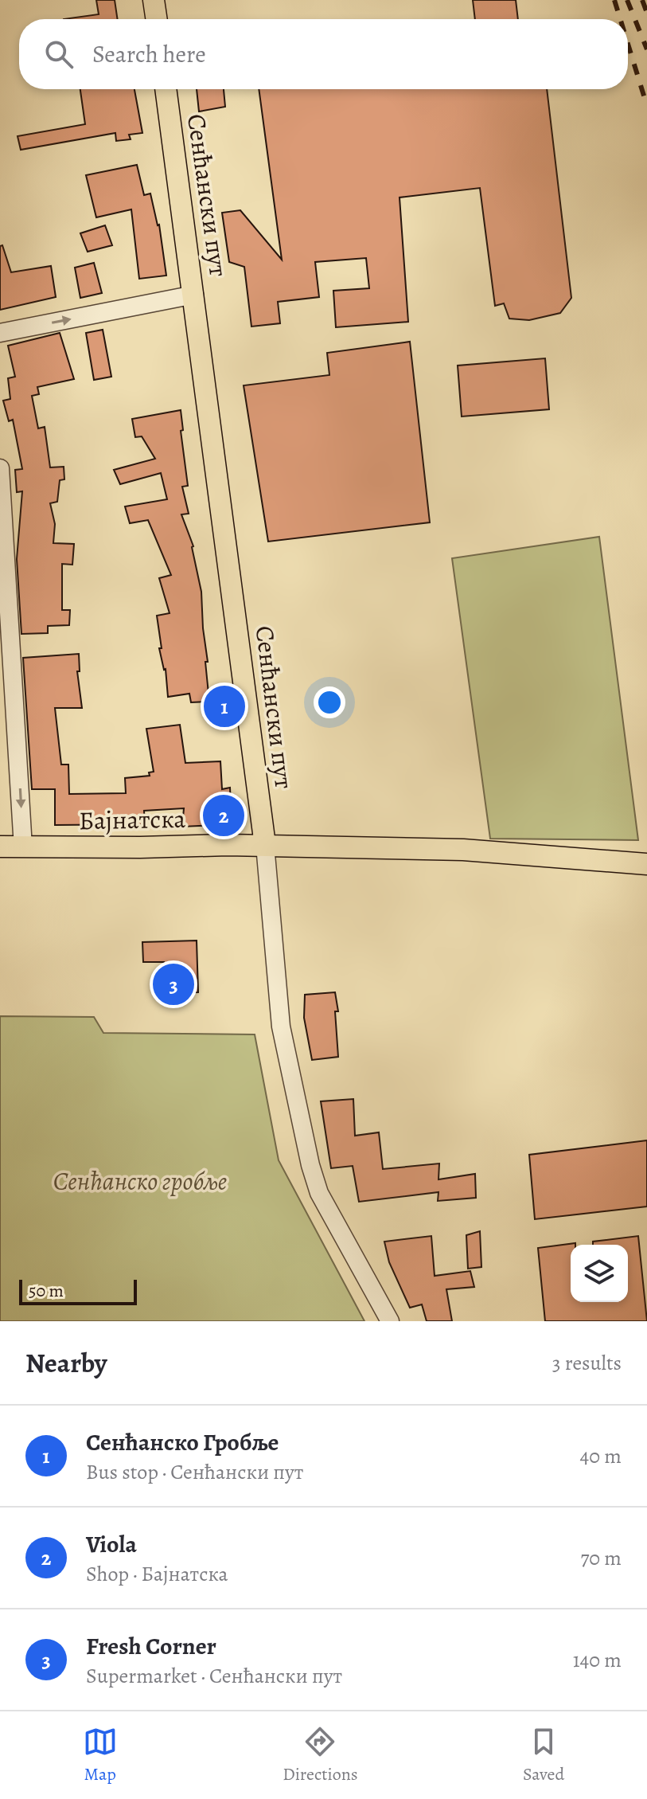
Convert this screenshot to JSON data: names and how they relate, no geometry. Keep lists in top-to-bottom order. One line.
{"streets":{"main road":["Сенћански пут","Бајнатска"]},"crossings":[["Сенћански пут","Бајнатска"]],"parks":["Сенћанско гробље"],"scale_bar":"50 m","page":{"search":"Search here","pins":["1","2","3"],"scale":"50 m","heading":["Nearby","3 results"],"list":[{"mark":"1","name":"Сенћанско Гробље","note":"Bus stop · Сенћански пут","value":"40 m"},{"mark":"2","name":"Viola","note":"Shop · Бајнатска","value":"70 m"},{"mark":"3","name":"Fresh Corner","note":"Supermarket · Сенћански пут","value":"140 m"}],"nav":["Map","Directions","Saved"]}}
